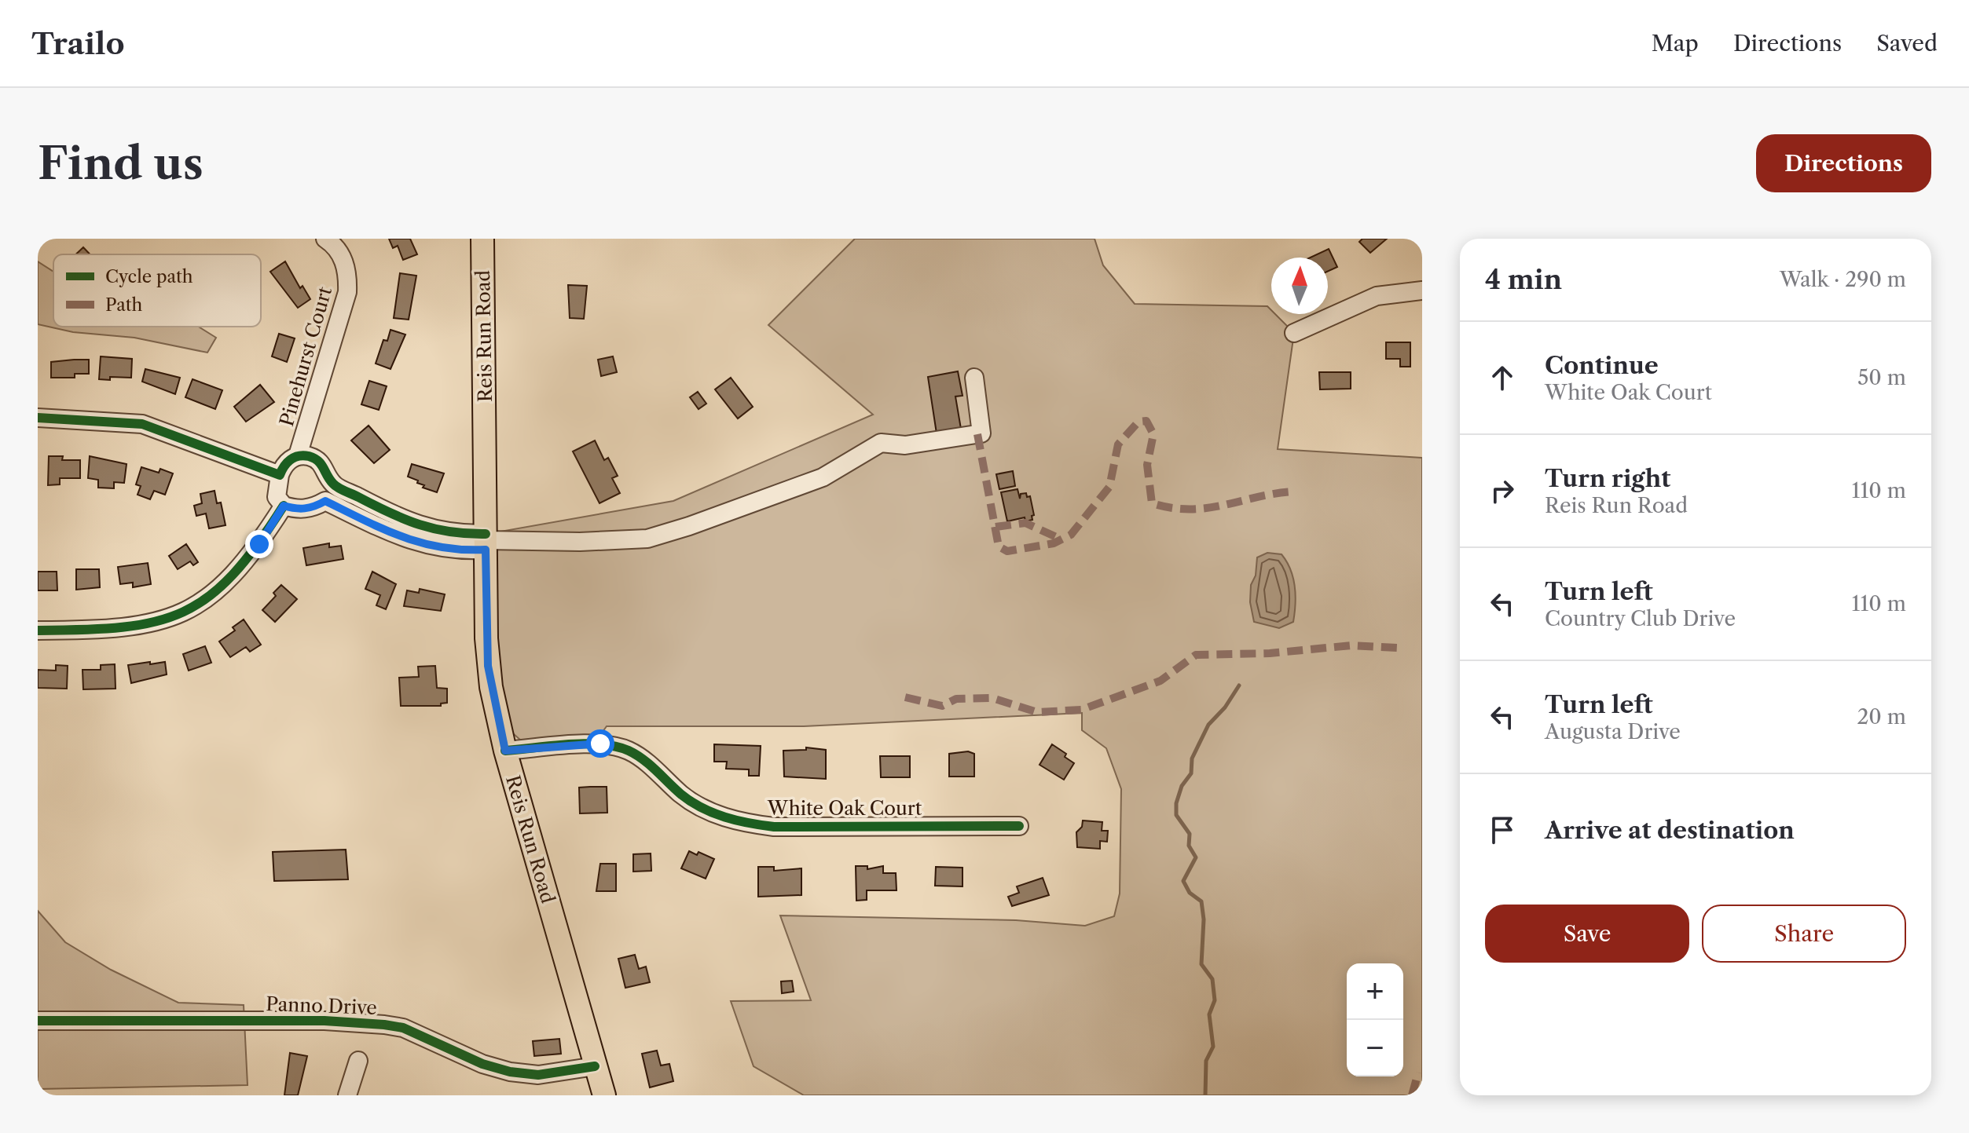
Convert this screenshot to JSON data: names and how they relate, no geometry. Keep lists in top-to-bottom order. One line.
{"streets":{"main road":["Reis Run Road"],"street":["Pinehurst Court","White Oak Court","Panno Drive"]},"crossings":[["Reis Run Road","White Oak Court"],["Reis Run Road","Panno Drive"]],"legend":["Cycle path","Path"],"north":"top","page":{"header":"Trailo","nav":["Map","Directions","Saved"],"buttons":["Directions",["Save","Share"]],"title":"Find us","heading":["4 min","Walk · 290 m"],"list":[["Continue","White Oak Court","50 m"],["Turn right","Reis Run Road","110 m"],["Turn left","Country Club Drive","110 m"],["Turn left","Augusta Drive","20 m"],"Arrive at destination"],"map_buttons":["+","−"]}}
